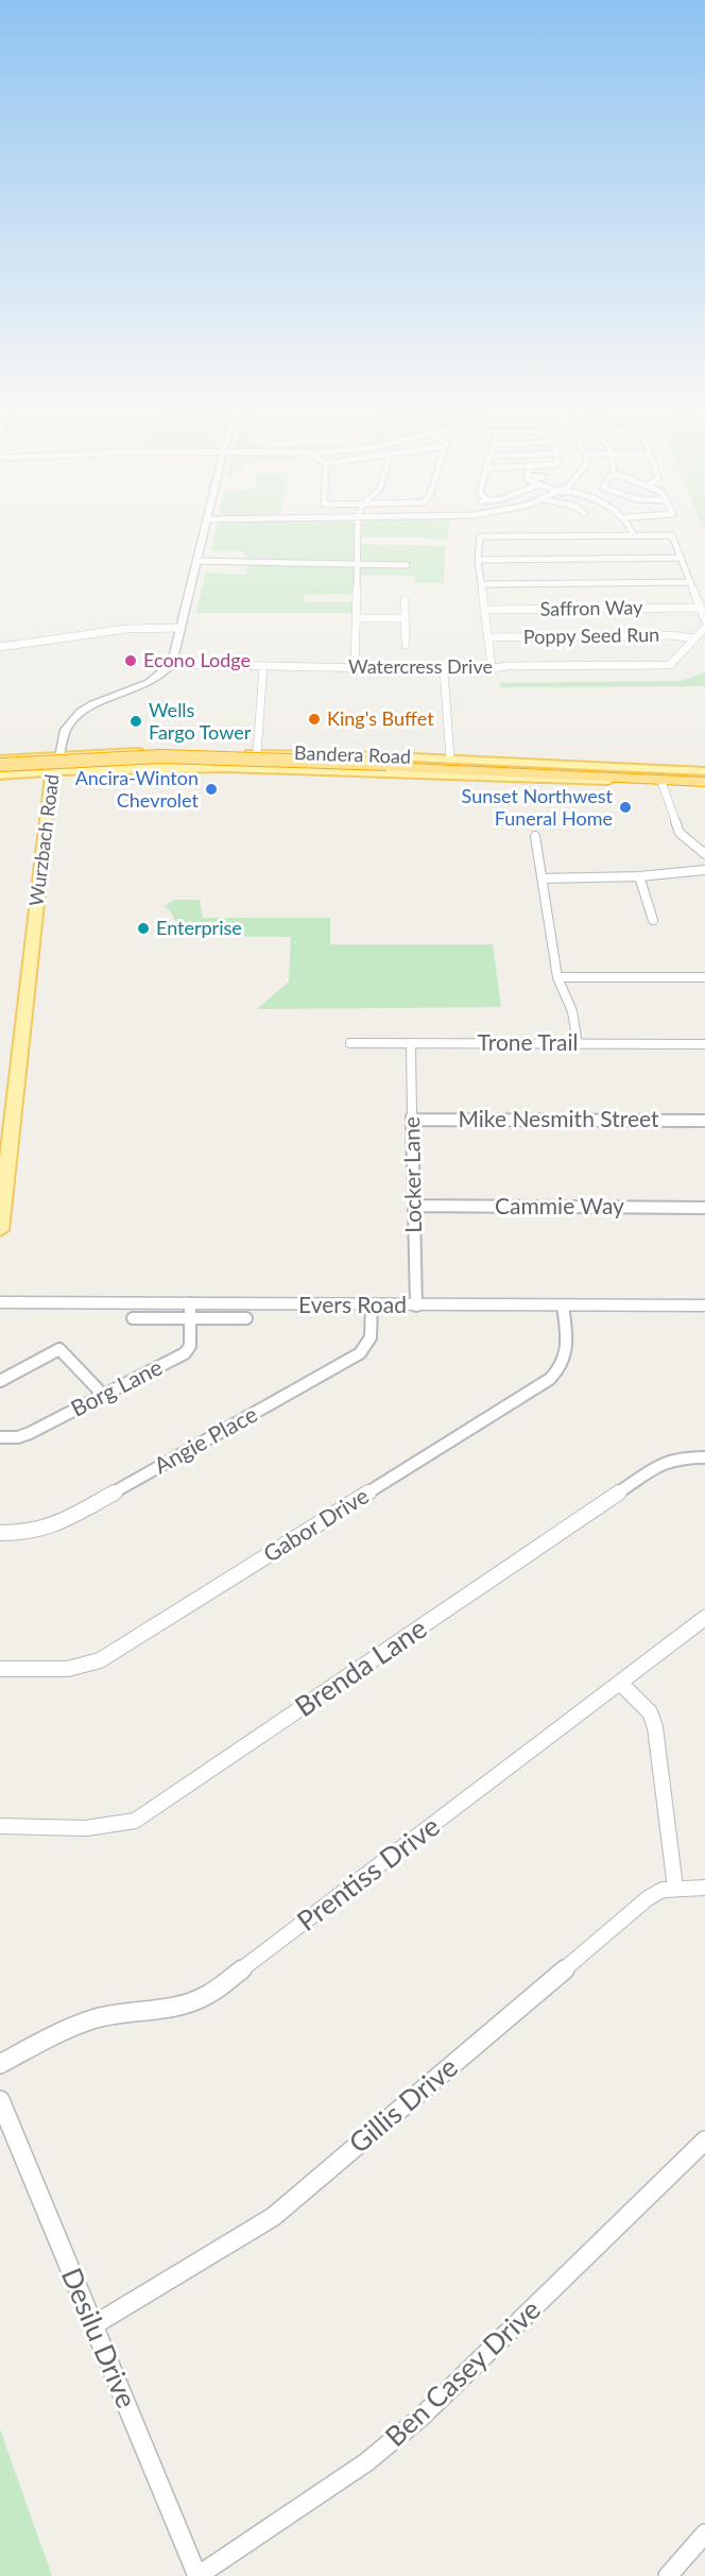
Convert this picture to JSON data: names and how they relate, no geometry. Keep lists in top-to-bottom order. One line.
{"streets":{"main road":["Bandera Road","Wurzbach Road","Evers Road"],"street":["Saffron Way","Poppy Seed Run","Watercress Drive","Trone Trail","Mike Nesmith Street","Locker Lane","Cammie Way","Borg Lane","Angie Place","Gabor Drive","Brenda Lane","Prentiss Drive","Gillis Drive","Desilu Drive","Ben Casey Drive"]},"crossings":[["Poppy Seed Run","Watercress Drive"],["Watercress Drive","Wurzbach Road"],["Bandera Road","Wurzbach Road"],["Trone Trail","Locker Lane"],["Mike Nesmith Street","Locker Lane"],["Locker Lane","Cammie Way"],["Locker Lane","Evers Road"],["Evers Road","Borg Lane"],["Evers Road","Angie Place"],["Evers Road","Gabor Drive"],["Gillis Drive","Desilu Drive"],["Desilu Drive","Ben Casey Drive"]],"places":["Econo Lodge","King's Buffet","Wells Fargo Tower","Ancira-Winton Chevrolet","Sunset Northwest Funeral Home","Enterprise"]}
